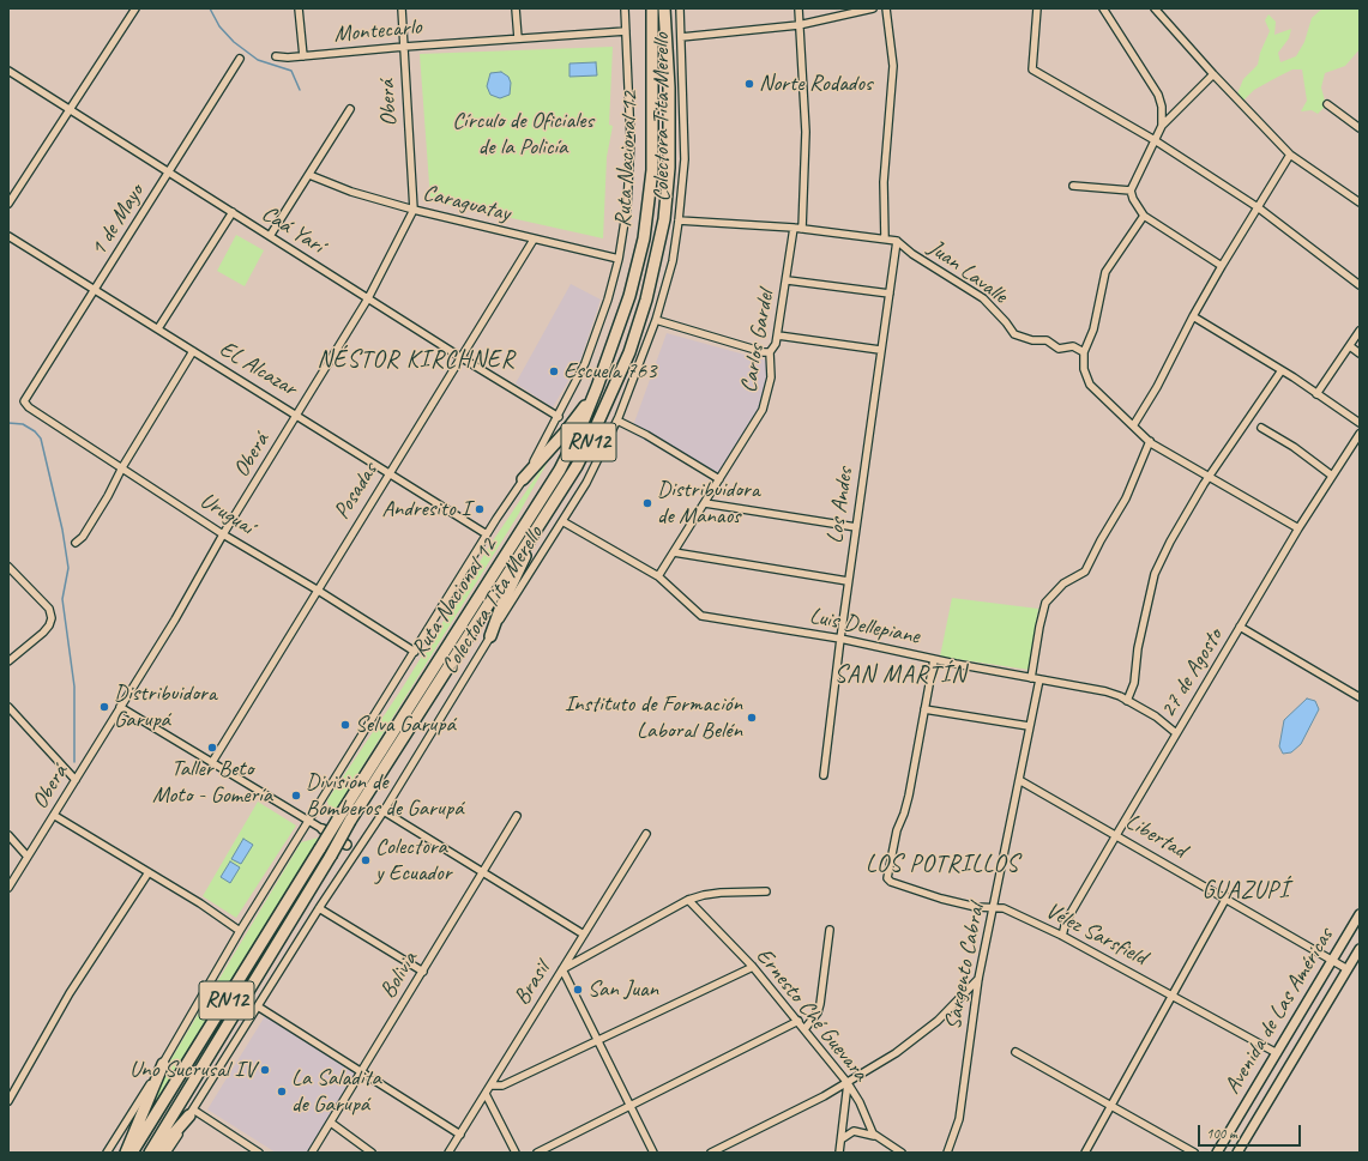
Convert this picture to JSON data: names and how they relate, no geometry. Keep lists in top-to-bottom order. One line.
{"streets":{"highway":["Ruta Nacional 12","RN12"],"main road":["Avenida de Las Américas"],"street":["Montecarlo","Oberá","Colectora Tita Merello","Caraguatay","1 de Mayo","Caá Yarí","Juan Lavalle","Carlos Gardel","EL Alcazar","Posadas","Los Andes","Uruguaí","Luis Dellepiane","27 de Agosto","Libertad","Vélez Sarsfield","Sargento Cabral","Bolivia","Brasil","Ernesto Ché Guevara"]},"crossings":[["Montecarlo","Oberá"],["Oberá","Caraguatay"],["Oberá","Caá Yarí"],["Oberá","EL Alcazar"],["Oberá","Uruguaí"],["Colectora Tita Merello","Juan Lavalle"],["Colectora Tita Merello","Luis Dellepiane"],["Caraguatay","Posadas"],["1 de Mayo","Caá Yarí"],["1 de Mayo","EL Alcazar"],["1 de Mayo","Uruguaí"],["Caá Yarí","Posadas"],["Juan Lavalle","Carlos Gardel"],["Juan Lavalle","Los Andes"],["Carlos Gardel","Luis Dellepiane"],["EL Alcazar","Posadas"],["Posadas","Uruguaí"],["Los Andes","Luis Dellepiane"],["Luis Dellepiane","27 de Agosto"],["Luis Dellepiane","Sargento Cabral"],["27 de Agosto","Libertad"],["27 de Agosto","Vélez Sarsfield"],["Libertad","Sargento Cabral"],["Libertad","Avenida de Las Américas"],["Vélez Sarsfield","Sargento Cabral"],["Vélez Sarsfield","Avenida de Las Américas"]],"districts":["NÉSTOR KIRCHNER","SAN MARTÍN","LOS POTRILLOS","GUAZUPÍ"],"parks":["Círculo de Oficiales de la Policía"],"places":["Norte Rodados","Escuela 763","Distribuidora de Manaos","Andresito I","Distribuidora Garupá","Instituto de Formación Laboral Belén","Selva Garupá","Taller Beto Moto - Gomería","División de Bomberos de Garupá","Colectora y Ecuador","San Juan","Uno Sucrusal IV","La Saladita de Garupá"],"scale_bar":"100 m"}
